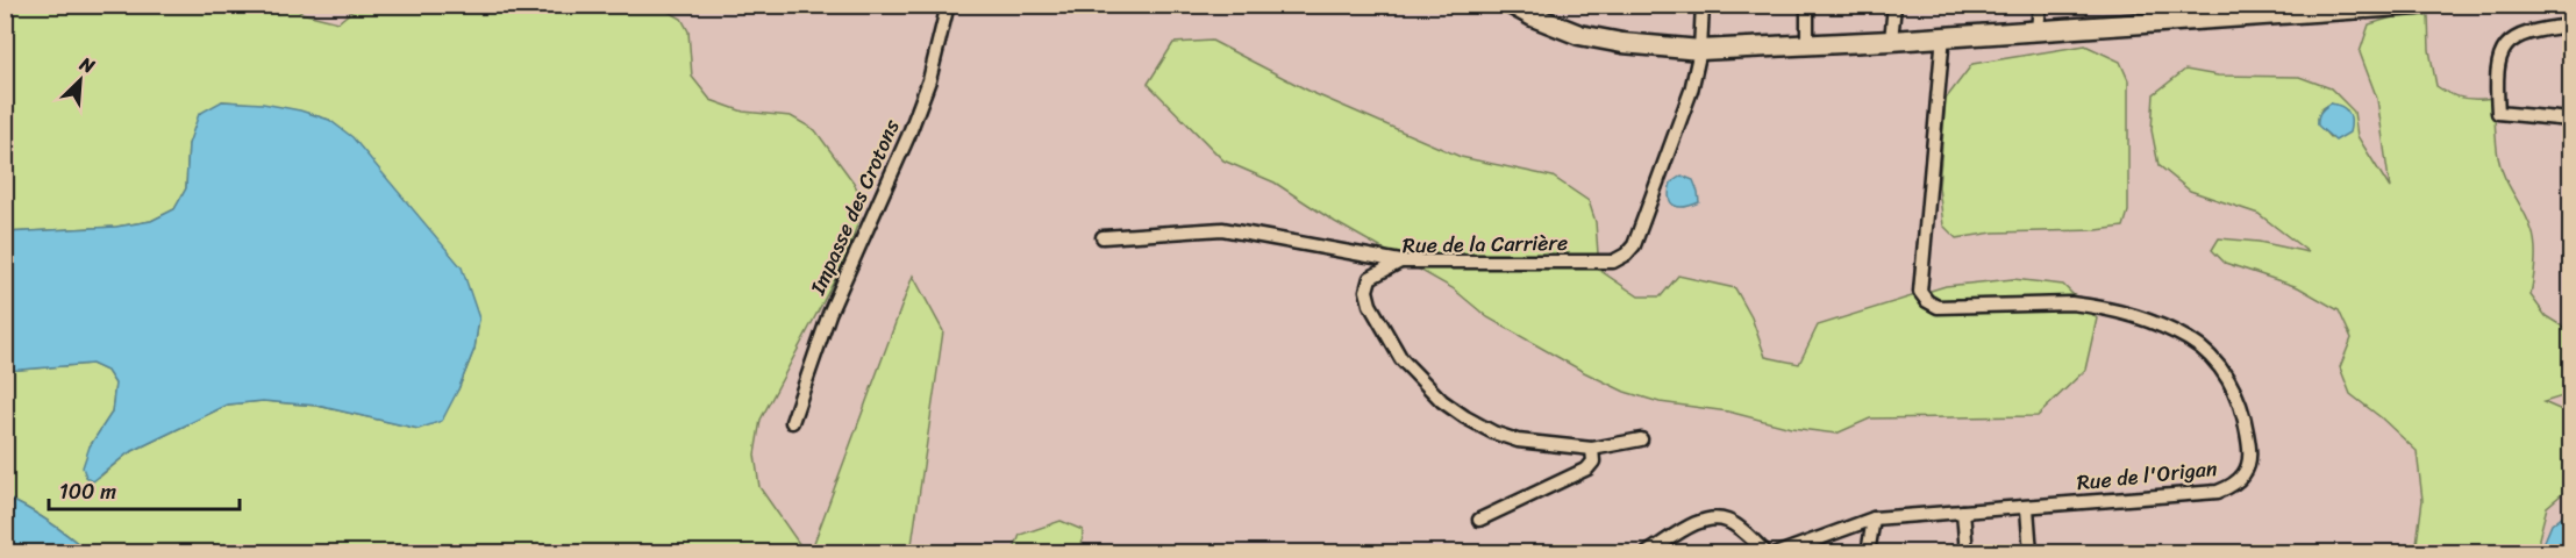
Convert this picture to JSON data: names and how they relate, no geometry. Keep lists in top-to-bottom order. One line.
{"streets":{"street":["Impasse des Crotons","Rue de la Carrière","Rue de l'Origan"]},"scale_bar":"100 m","north":"top right"}
